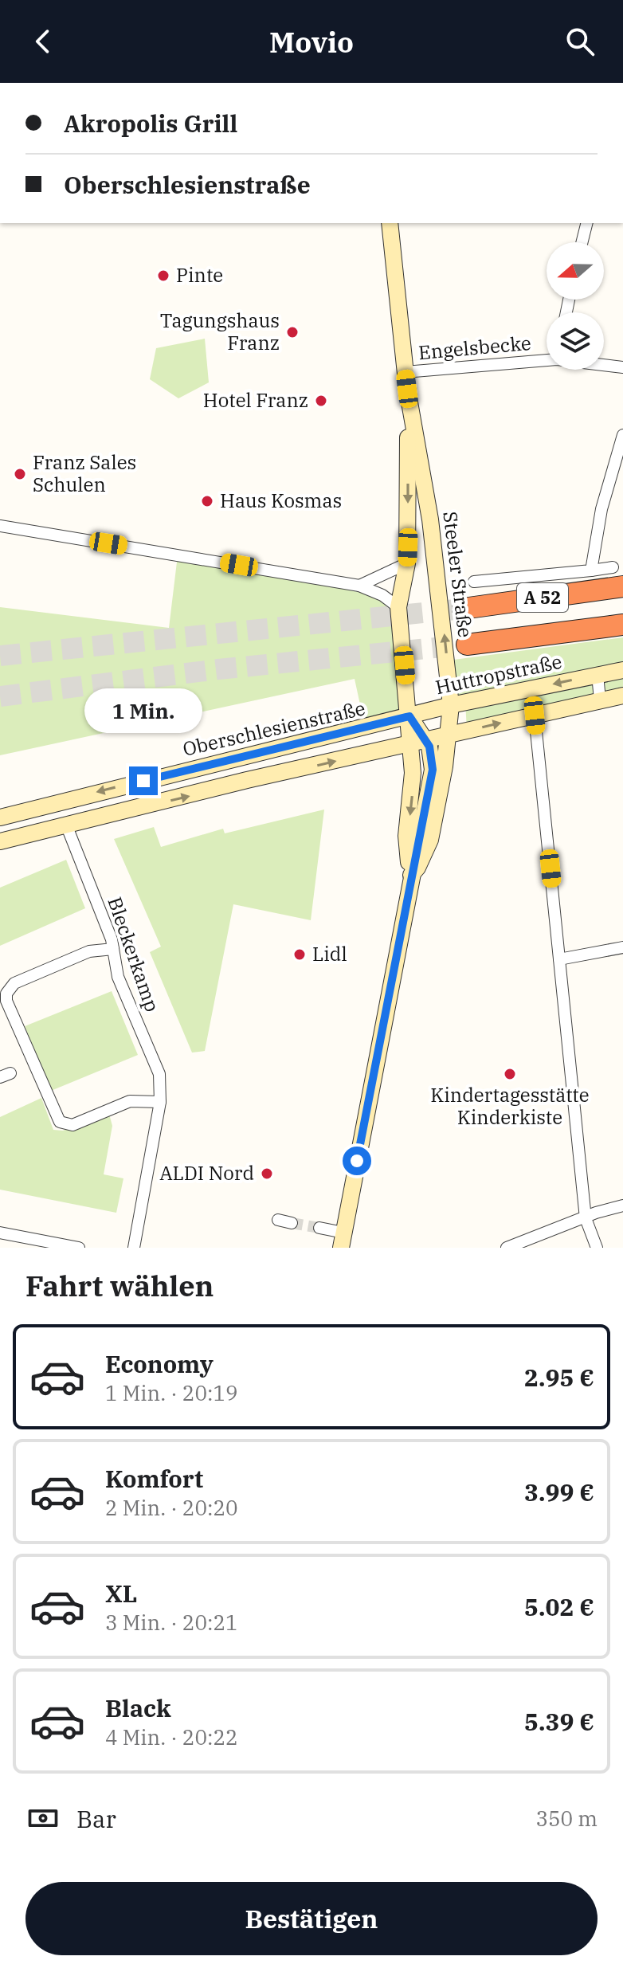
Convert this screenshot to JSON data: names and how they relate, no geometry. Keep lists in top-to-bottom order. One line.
{"streets":{"highway":["A 52"],"main road":["Steeler Straße","Huttropstraße","Oberschlesienstraße"],"street":["Engelsbecke","Bleckerkamp"]},"crossings":[["Engelsbecke","Steeler Straße"],["Steeler Straße","Huttropstraße"],["Steeler Straße","Oberschlesienstraße"],["Huttropstraße","Oberschlesienstraße"]],"places":["Pinte","Tagungshaus Franz","Hotel Franz","Franz Sales Schulen","Haus Kosmas","Lidl","Kindertagesstätte Kinderkiste","ALDI Nord"],"north":"left","page":{"header":"Movio","banner":["Akropolis Grill","Oberschlesienstraße"],"bubble":"1 Min.","heading":"Fahrt wählen","list":[{"name":"Economy","note":"1 Min. · 20:19","value":"2.95 €"},{"name":"Komfort","note":"2 Min. · 20:20","value":"3.99 €"},{"name":"XL","note":"3 Min. · 20:21","value":"5.02 €"},{"name":"Black","note":"4 Min. · 20:22","value":"5.39 €"}],"pay":["Bar","350 m"],"buttons":"Bestätigen"}}
